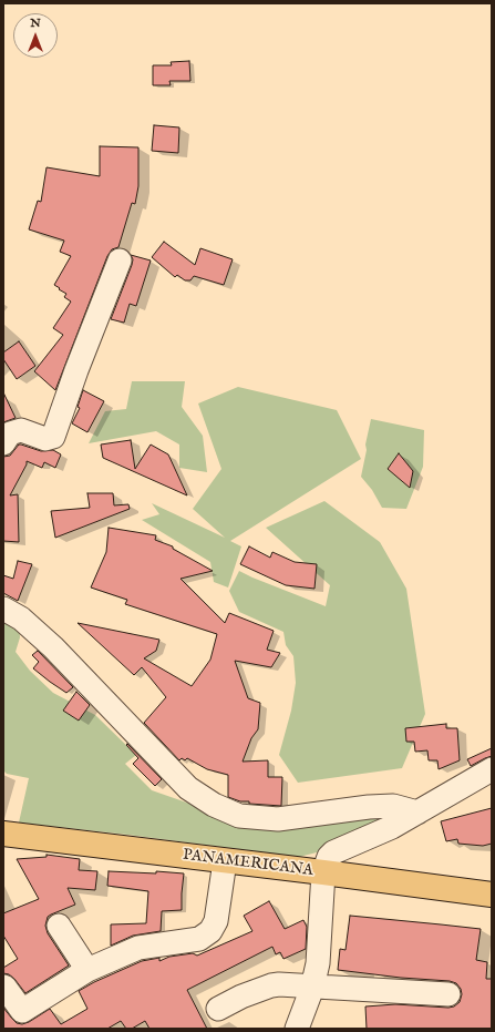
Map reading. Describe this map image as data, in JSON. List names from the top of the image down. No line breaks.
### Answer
{"streets":{"main road":["PANAMERICANA"]},"north":"top"}
